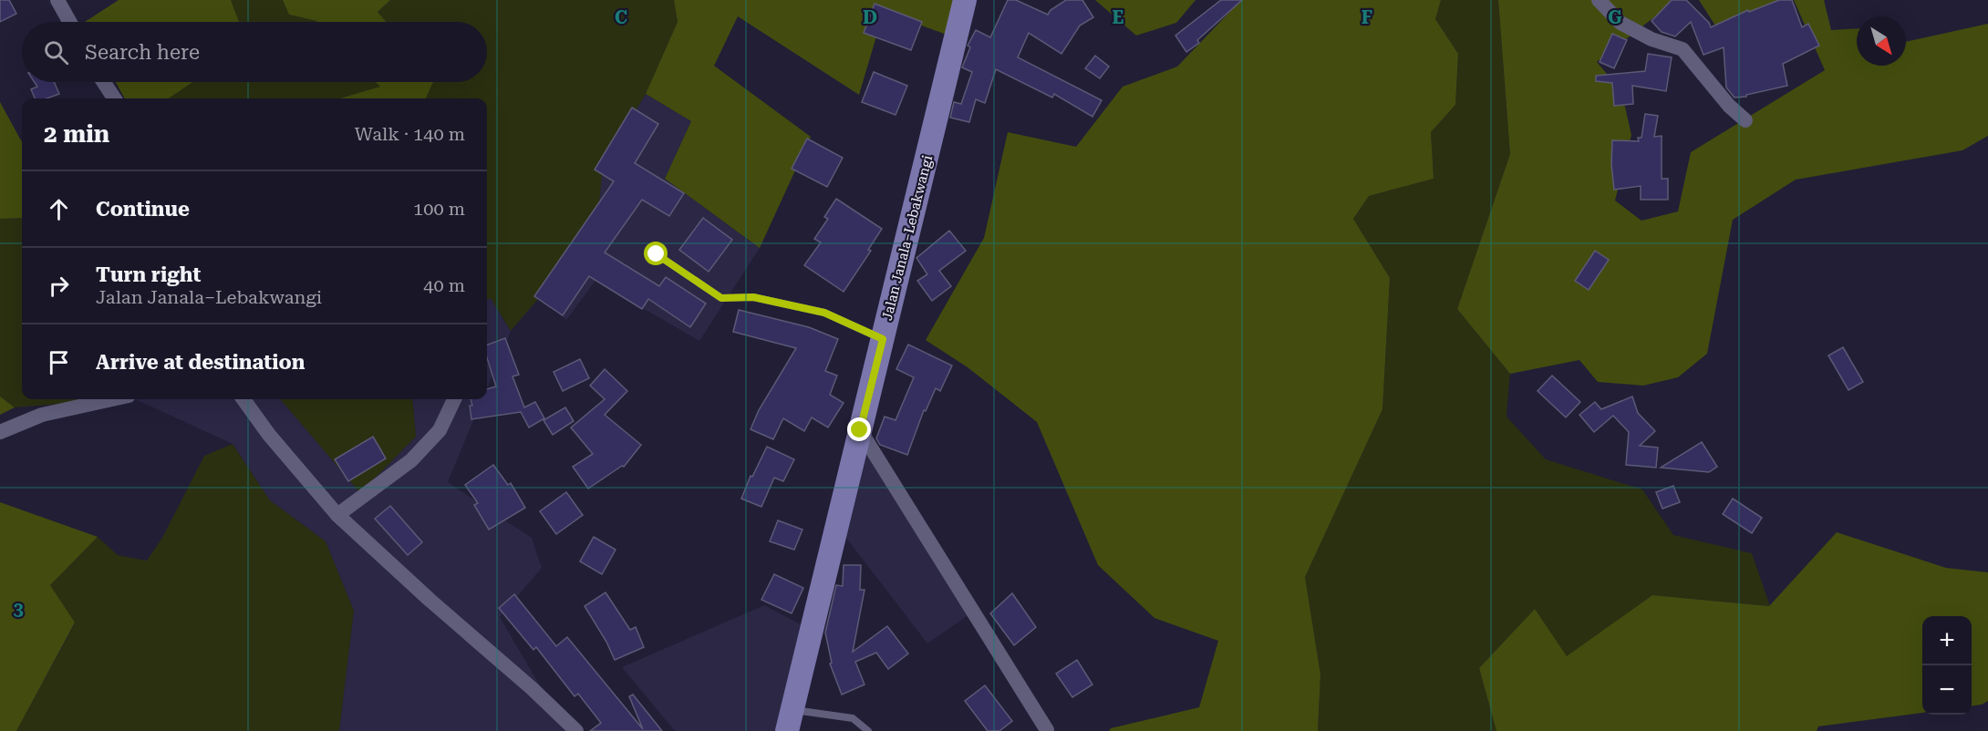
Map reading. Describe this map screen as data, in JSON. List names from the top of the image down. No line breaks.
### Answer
{"streets":{"main road":["Jalan Janala–Lebakwangi"]},"north":"bottom right","page":{"search":"Search here","heading":["2 min","Walk · 140 m"],"list":[["Continue","100 m"],["Turn right","Jalan Janala–Lebakwangi","40 m"],"Arrive at destination"],"map_buttons":["+","−"]},"grid":{"columns":["C","D","E","F","G"],"rows":["3"]}}
